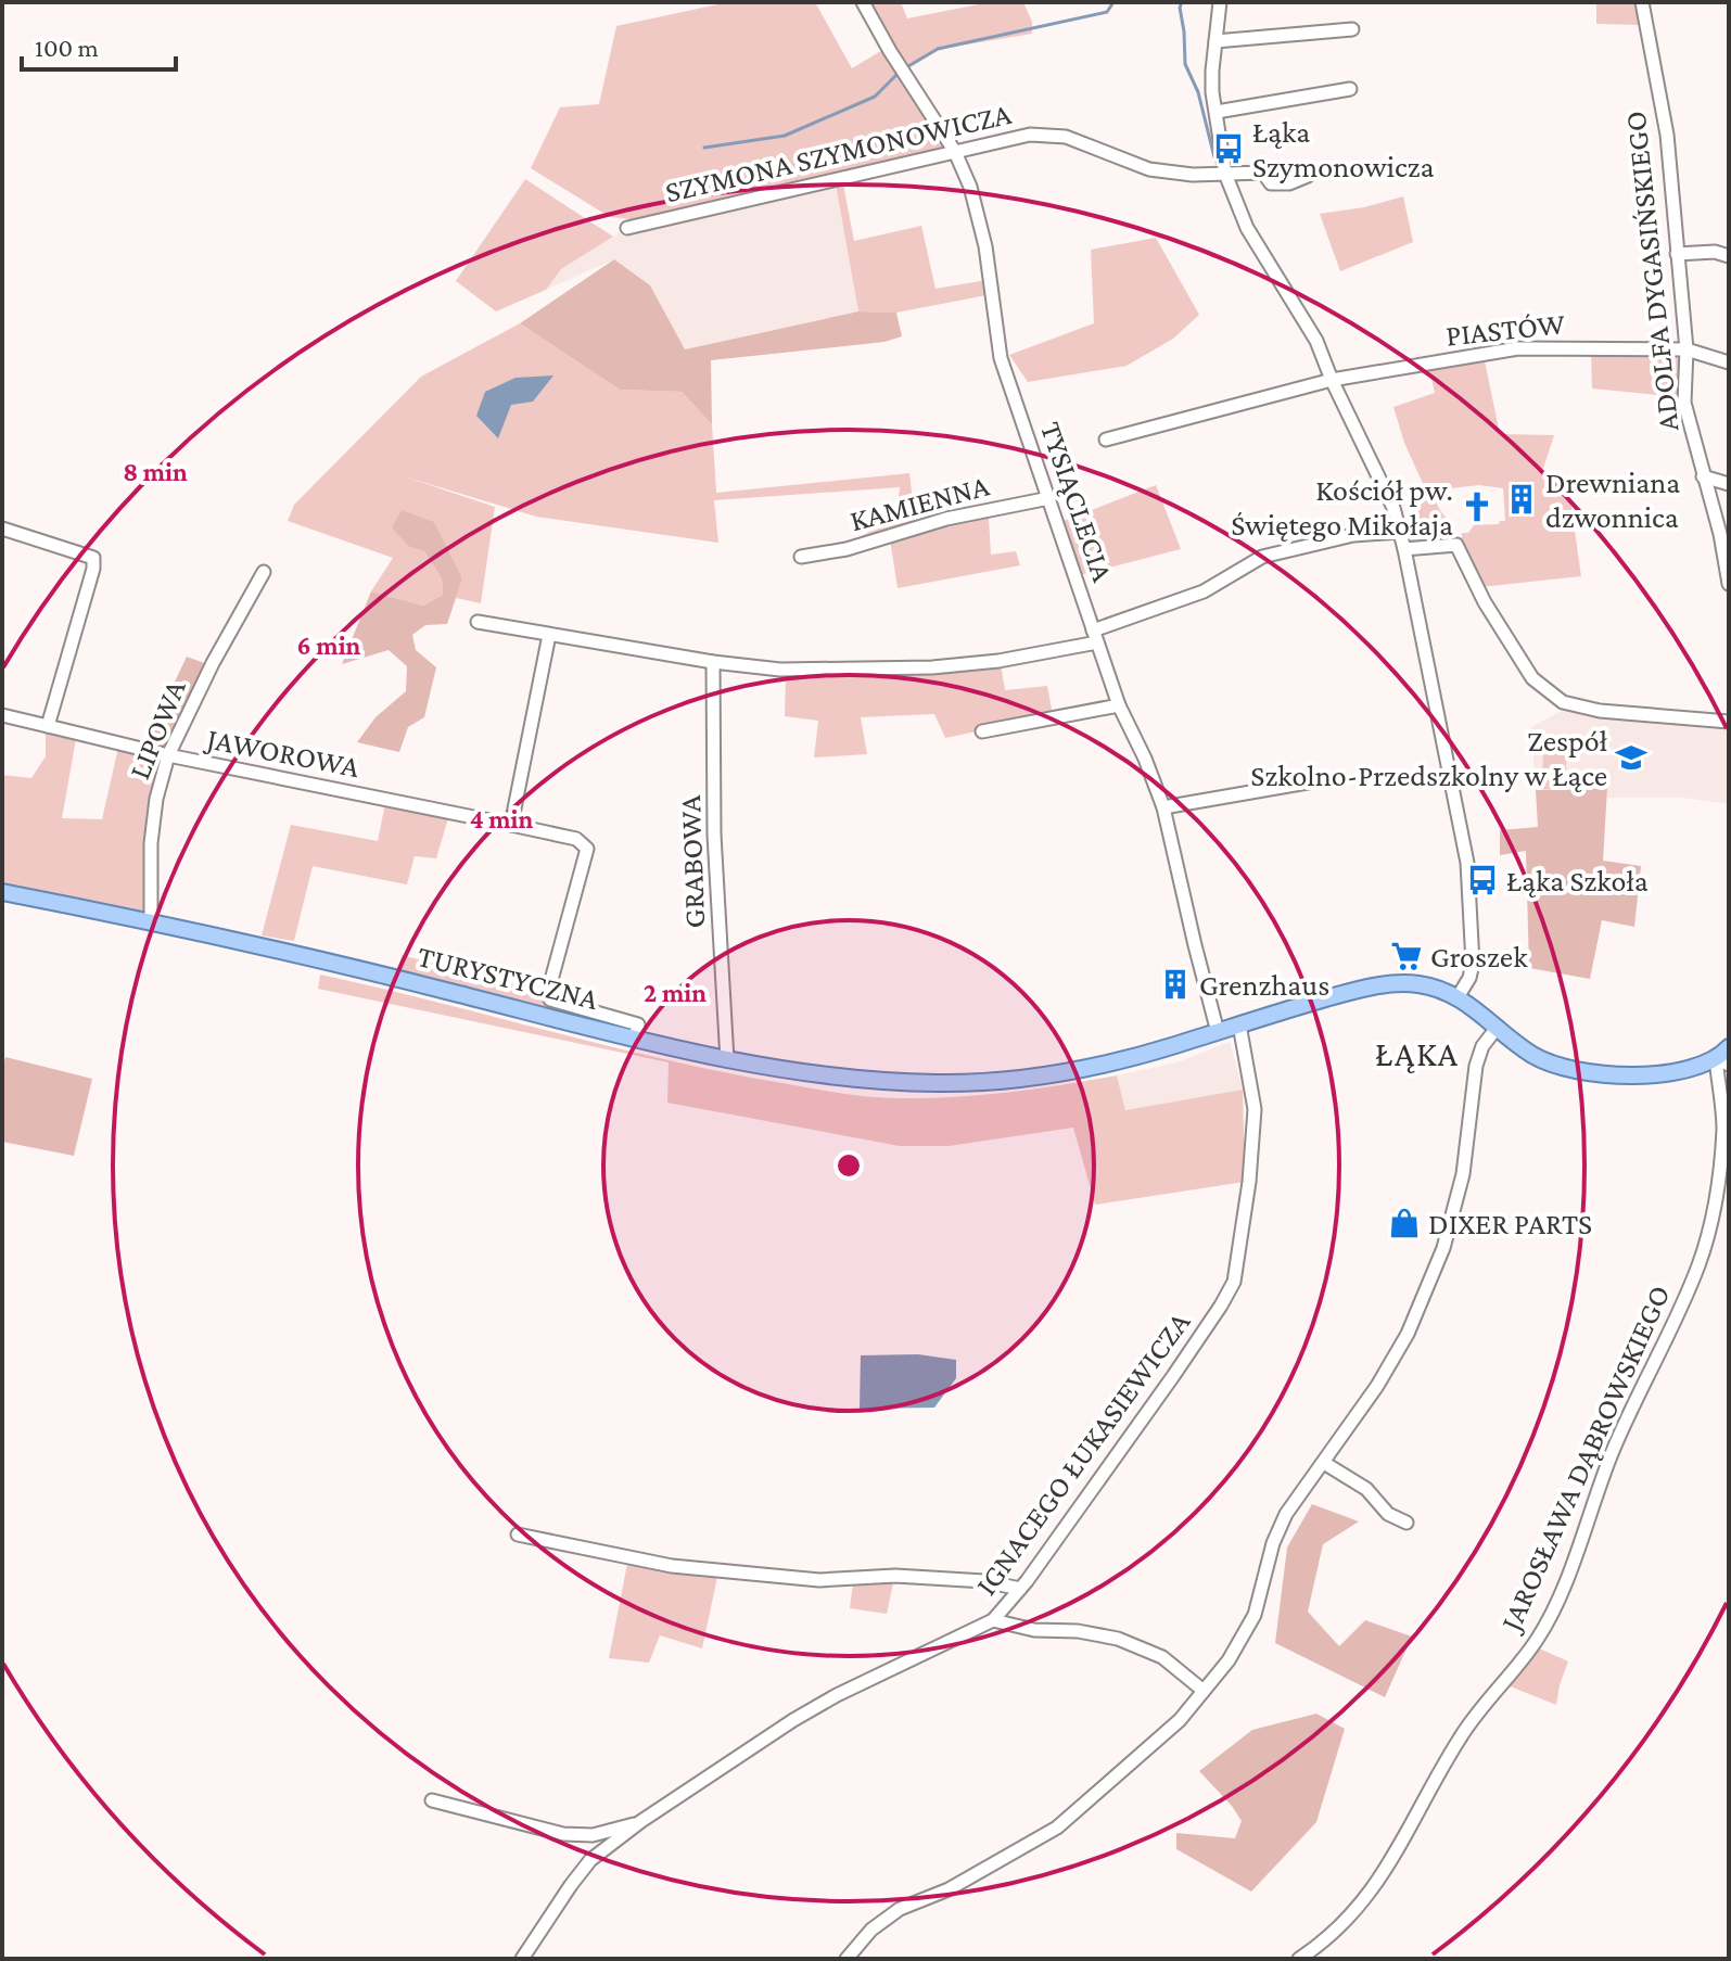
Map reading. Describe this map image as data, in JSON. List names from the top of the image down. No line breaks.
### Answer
{"streets":{"main road":["TURYSTYCZNA"],"street":["SZYMONA SZYMONOWICZA","ADOLFA DYGASIŃSKIEGO","PIASTÓW","TYSIĄCLECIA","KAMIENNA","LIPOWA","JAWOROWA","GRABOWA","IGNACEGO ŁUKASIEWICZA","JAROSŁAWA DĄBROWSKIEGO"]},"crossings":[["SZYMONA SZYMONOWICZA","TYSIĄCLECIA"],["ADOLFA DYGASIŃSKIEGO","PIASTÓW"],["TYSIĄCLECIA","KAMIENNA"],["TYSIĄCLECIA","TURYSTYCZNA"],["LIPOWA","JAWOROWA"],["LIPOWA","TURYSTYCZNA"],["JAWOROWA","TURYSTYCZNA"],["GRABOWA","TURYSTYCZNA"],["TURYSTYCZNA","IGNACEGO ŁUKASIEWICZA"]],"districts":["ŁĄKA"],"places":{"bus stop":["Łąka Szymonowicza","Łąka Szkoła"],"building":["Drewniana dzwonnica","Grenzhaus"],"church":["Kościół pw. Świętego Mikołaja"],"school or university":["Zespół Szkolno-Przedszkolny w Łące"],"supermarket":["Groszek"],"shop":["DIXER PARTS"]},"scale_bar":"100 m","rings":["8 min","6 min","4 min","2 min"]}
